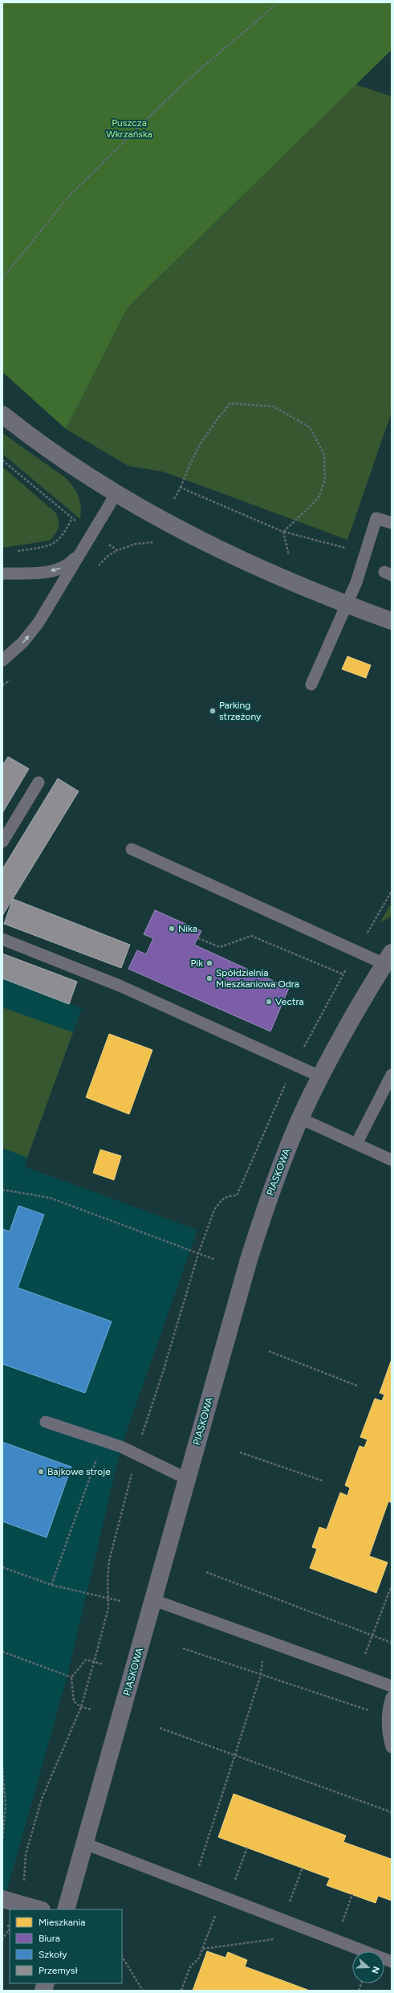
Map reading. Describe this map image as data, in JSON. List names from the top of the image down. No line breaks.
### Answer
{"streets":{"street":["PIASKOWA"]},"parks":["Puszcza Wkrzańska"],"places":["Parking strzeżony","Nika","Pik","Spółdzielnia Mieszkaniowa Odra","Vectra","Bajkowe stroje"],"legend":["Mieszkania","Biura","Szkoły","Przemysł"],"north":"right"}
